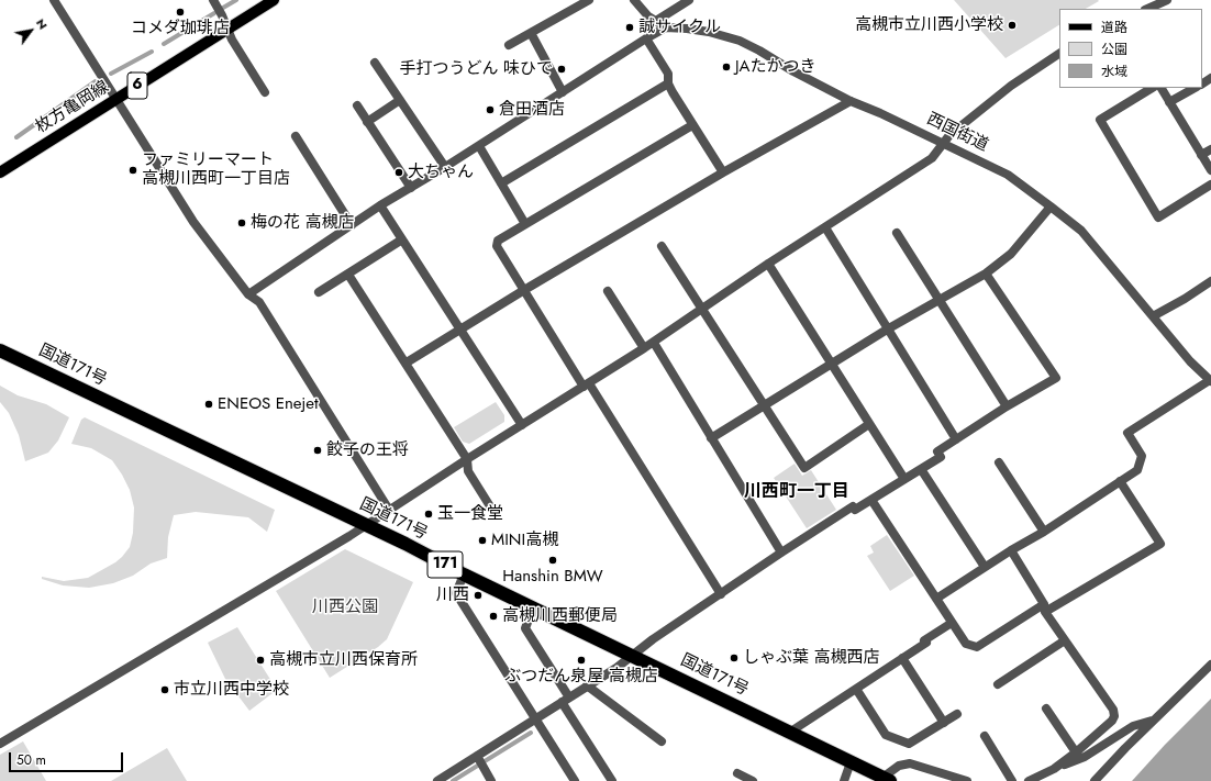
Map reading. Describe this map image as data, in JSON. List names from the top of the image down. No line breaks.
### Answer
{"streets":{"highway":["国道171号","171"],"main road":["6","枚方亀岡線"],"street":["西国街道"]},"districts":["川西町一丁目"],"parks":["川西公園"],"places":["コメダ珈琲店","高槻市立川西小学校","誠サイクル","JAたかつき","手打つうどん 味ひで","倉田酒店","ファミリーマート 高槻川西町一丁目店","大ちゃん","梅の花 高槻店","ENEOS Enejet","餃子の王将","玉一食堂","MINI高槻","Hanshin BMW","川西","高槻川西郵便局","しゃぶ葉 高槻西店","高槻市立川西保育所","ぶつだん泉屋 高槻店","市立川西中学校"],"legend":["道路","公園","水域"],"scale_bar":"50 m","north":"top right"}
